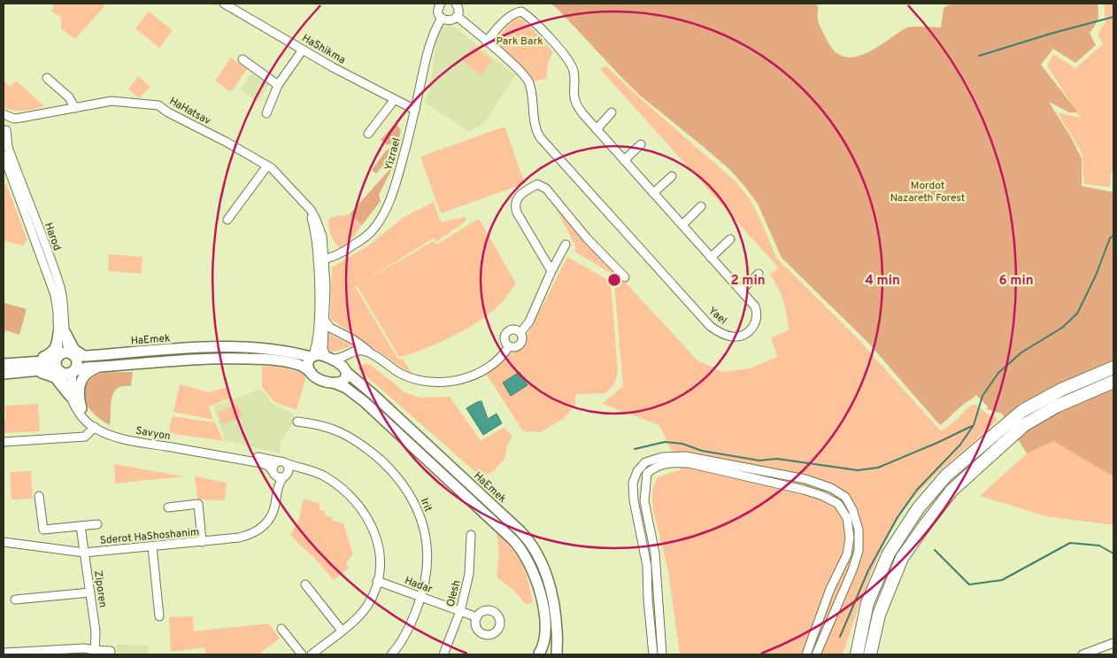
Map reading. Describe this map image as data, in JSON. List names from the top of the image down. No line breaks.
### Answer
{"streets":{"main road":["HaEmek"],"street":["HaShikma","HaHatsav","Yizrael","Harod","Yael","Savyon","Irit","Sderot HaShoshanim","Hadar","Ziporen","Olesh"]},"crossings":[["HaShikma","Yizrael"],["HaHatsav","Yizrael"],["HaHatsav","Harod"],["HaHatsav","HaEmek"],["Harod","HaEmek"],["Harod","Savyon"],["HaEmek","Savyon"],["Savyon","Sderot HaShoshanim"],["Savyon","Hadar"],["Irit","Hadar"],["Sderot HaShoshanim","Ziporen"],["Hadar","Olesh"]],"parks":["Park Bark","Mordot Nazareth Forest"],"rings":["2 min","4 min","6 min"]}
